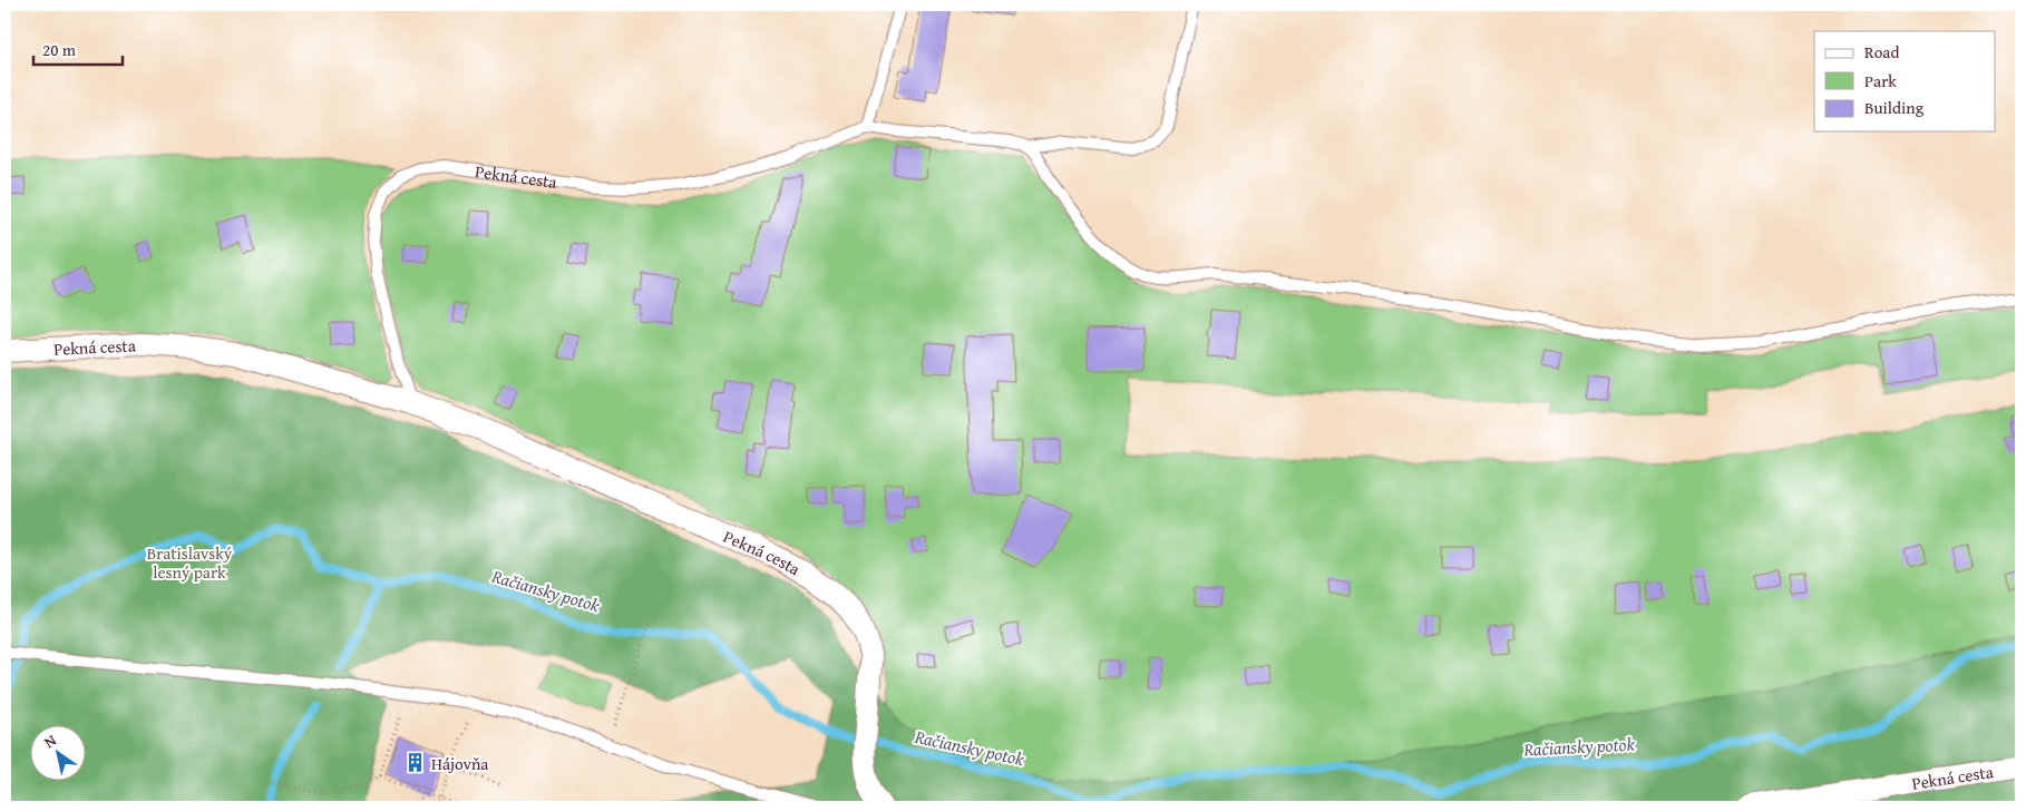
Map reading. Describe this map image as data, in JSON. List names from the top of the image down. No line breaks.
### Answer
{"streets":{"street":["Pekná cesta"]},"water":["Račiansky potok"],"parks":["Bratislavský lesný park"],"places":{"building":["Hájovňa"]},"legend":["Road","Park","Building"],"scale_bar":"20 m","north":"top left"}
